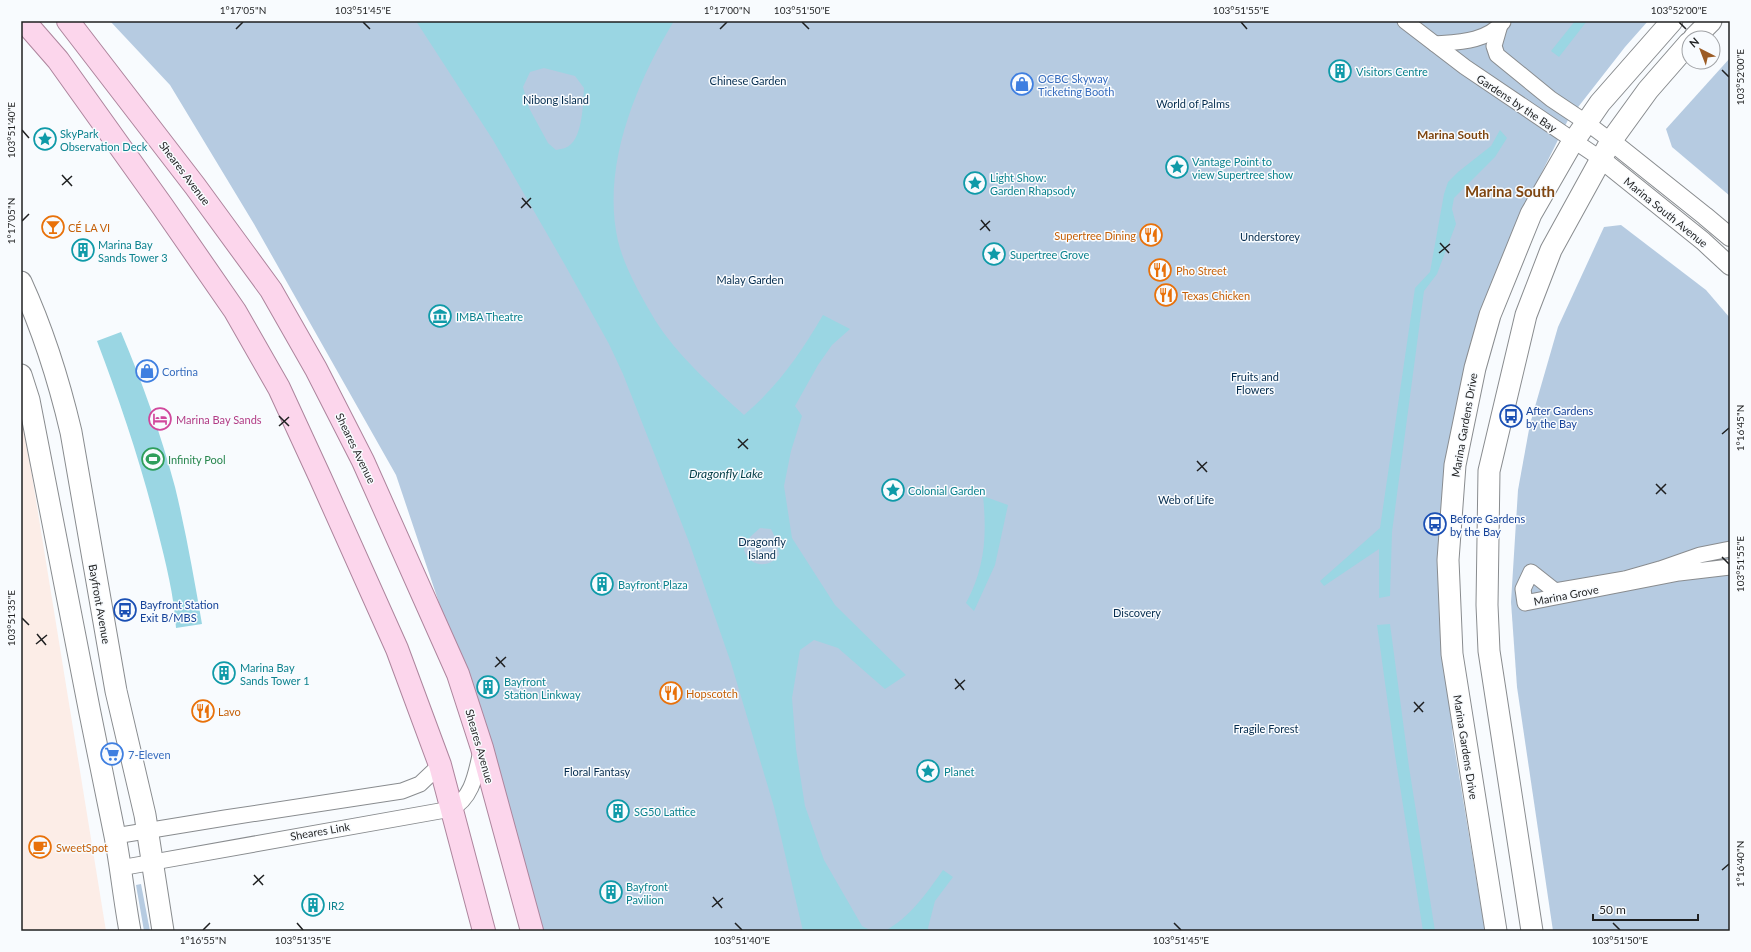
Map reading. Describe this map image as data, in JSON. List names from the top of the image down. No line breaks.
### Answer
{"streets":{"main road":["Sheares Avenue","Marina Gardens Drive","Bayfront Avenue"],"street":["Gardens by the Bay","Marina South Avenue","Marina Grove","Sheares Link"]},"crossings":[["Gardens by the Bay","Marina South Avenue"],["Gardens by the Bay","Marina Gardens Drive"],["Sheares Avenue","Sheares Link"],["Bayfront Avenue","Sheares Link"]],"districts":["Marina South","Marina South"],"water":["Dragonfly Lake"],"parks":["Chinese Garden","Nibong Island","World of Palms","Understorey","Malay Garden","Fruits and Flowers","Web of Life","Dragonfly Island","Discovery","Fragile Forest","Floral Fantasy"],"places":{"building":["Visitors Centre","Marina Bay Sands Tower 3","Bayfront Plaza","Marina Bay Sands Tower 1","Bayfront Station Linkway","SG50 Lattice","Bayfront Pavilion","IR2"],"shop":["OCBC Skyway Ticketing Booth","Cortina"],"place":["SkyPark Observation Deck","Vantage Point to view Supertree show","Light Show: Garden Rhapsody","Supertree Grove","Colonial Garden","Planet"],"bar":["CÉ LA VI"],"restaurant":["Supertree Dining","Pho Street","Texas Chicken","Hopscotch","Lavo"],"museum":["IMBA Theatre"],"bus stop":["After Gardens by the Bay","Before Gardens by the Bay","Bayfront Station Exit B/MBS"],"hotel":["Marina Bay Sands"],"sports":["Infinity Pool"],"supermarket":["7-Eleven"],"cafe":["SweetSpot"]},"scale_bar":"50 m","north":"top left","coordinates":["1°17'05\"N","103°51'45\"E","1°17'00\"N","103°51'50\"E","103°51'55\"E","103°52'00\"E","103°51'40\"E","1°16'45\"N","103°51'35\"E","1°16'40\"N","1°16'55\"N"]}
